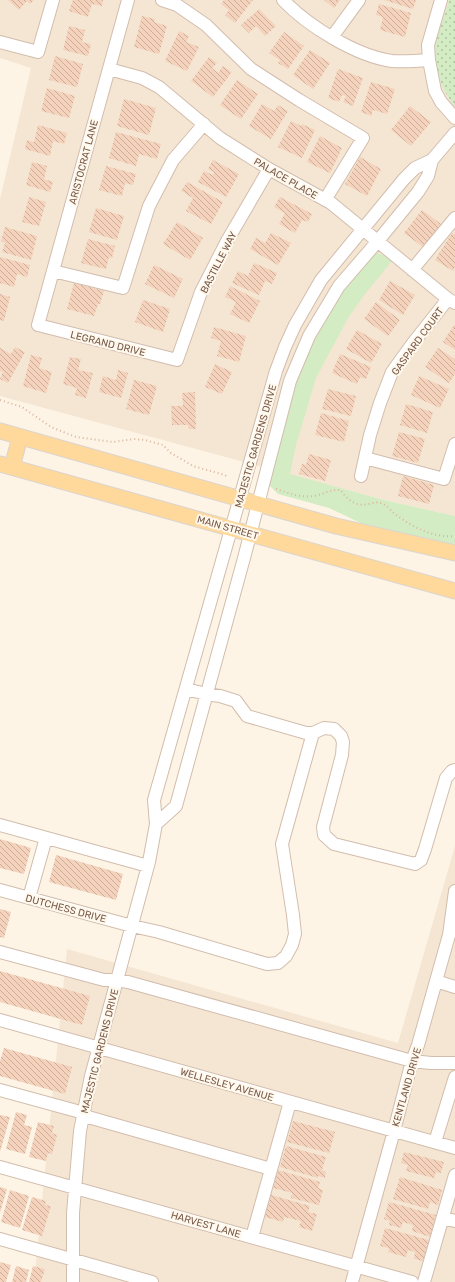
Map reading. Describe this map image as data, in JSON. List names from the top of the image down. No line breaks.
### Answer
{"streets":{"main road":["MAIN STREET"],"street":["ARISTOCRAT LANE","PALACE PLACE","BASTILLE WAY","GASPARD COURT","LEGRAND DRIVE","MAJESTIC GARDENS DRIVE","DUTCHESS DRIVE","WELLESLEY AVENUE","KENTLAND DRIVE","HARVEST LANE"]},"crossings":[["ARISTOCRAT LANE","PALACE PLACE"],["ARISTOCRAT LANE","LEGRAND DRIVE"],["PALACE PLACE","BASTILLE WAY"],["PALACE PLACE","GASPARD COURT"],["PALACE PLACE","MAJESTIC GARDENS DRIVE"],["BASTILLE WAY","LEGRAND DRIVE"],["MAJESTIC GARDENS DRIVE","MAIN STREET"],["MAJESTIC GARDENS DRIVE","DUTCHESS DRIVE"],["MAJESTIC GARDENS DRIVE","WELLESLEY AVENUE"],["MAJESTIC GARDENS DRIVE","HARVEST LANE"],["WELLESLEY AVENUE","KENTLAND DRIVE"],["KENTLAND DRIVE","HARVEST LANE"]]}
